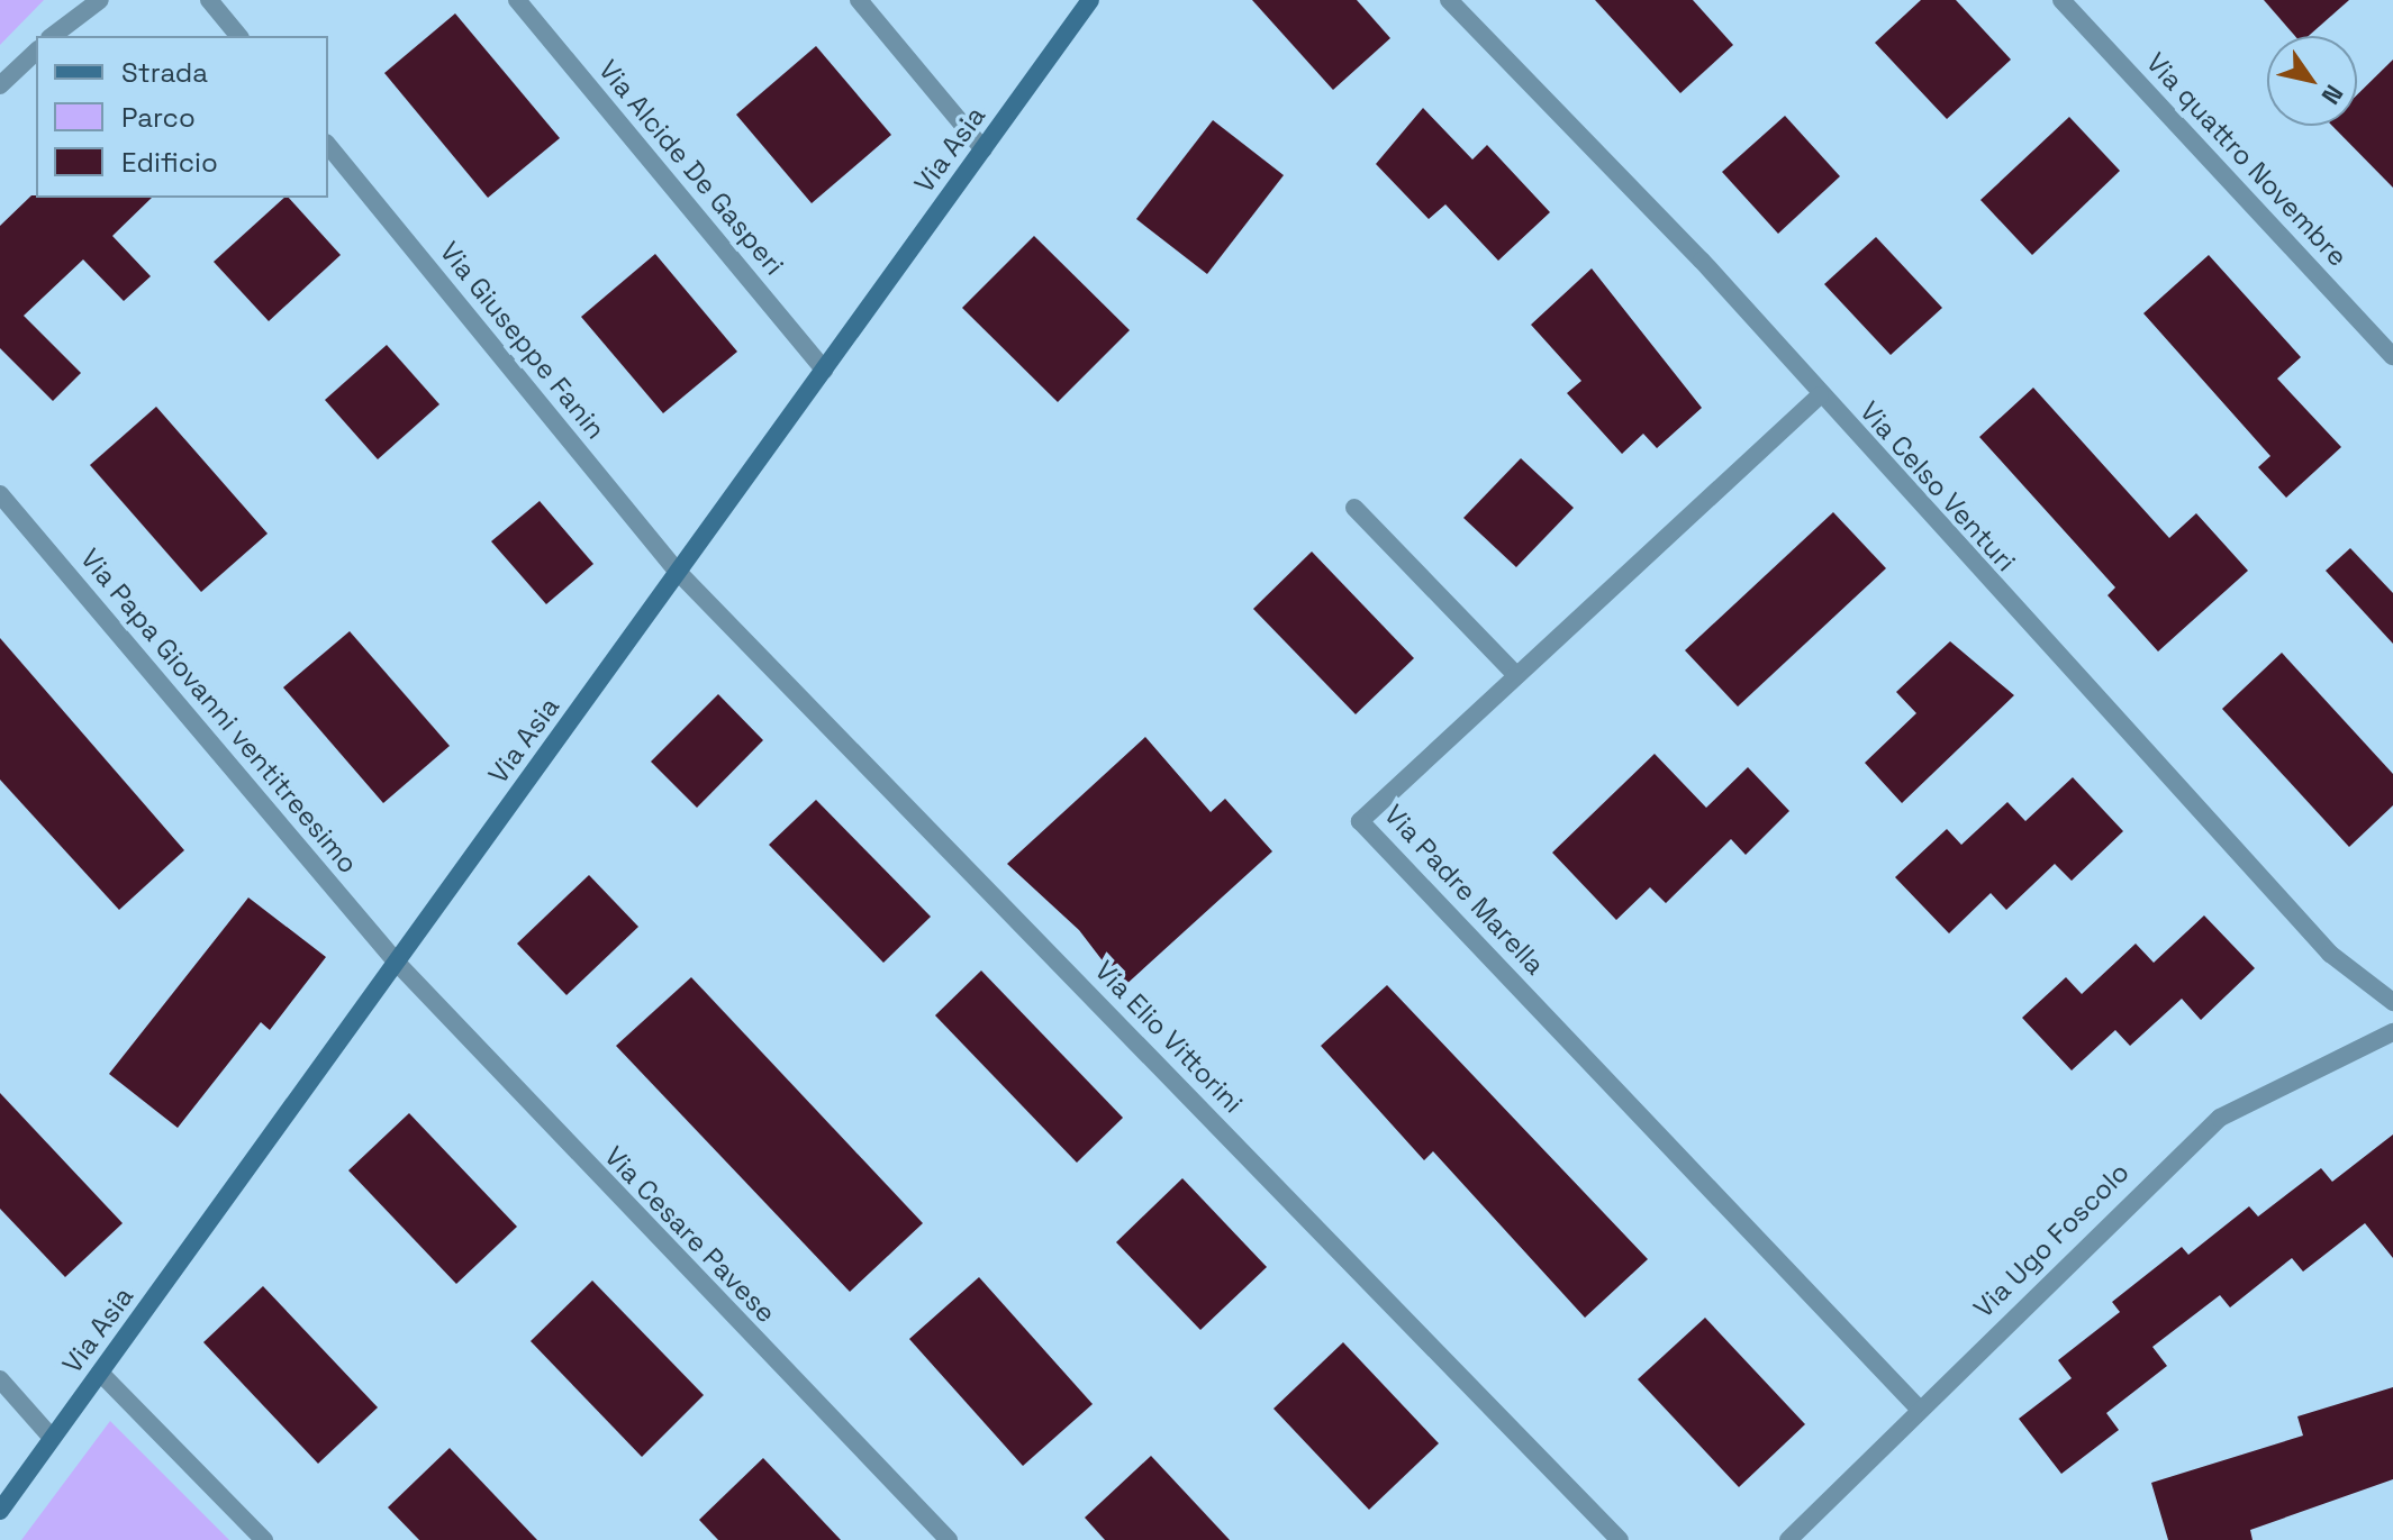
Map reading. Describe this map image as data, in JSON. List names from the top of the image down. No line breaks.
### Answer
{"streets":{"street":["Via Asia","Via quattro Novembre","Via Alcide De Gasperi","Via Giuseppe Fanin","Via Celso Venturi","Via Papa Giovanni ventitreesimo","Via Padre Marella","Via Elio Vittorini","Via Cesare Pavese","Via Ugo Foscolo"]},"crossings":[["Via Asia","Via Alcide De Gasperi"],["Via Asia","Via Giuseppe Fanin"],["Via Asia","Via Papa Giovanni ventitreesimo"],["Via Asia","Via Elio Vittorini"],["Via Asia","Via Cesare Pavese"],["Via Giuseppe Fanin","Via Elio Vittorini"],["Via Celso Venturi","Via Padre Marella"],["Via Papa Giovanni ventitreesimo","Via Cesare Pavese"],["Via Padre Marella","Via Ugo Foscolo"]],"legend":["Strada","Parco","Edificio"],"north":"bottom right"}
